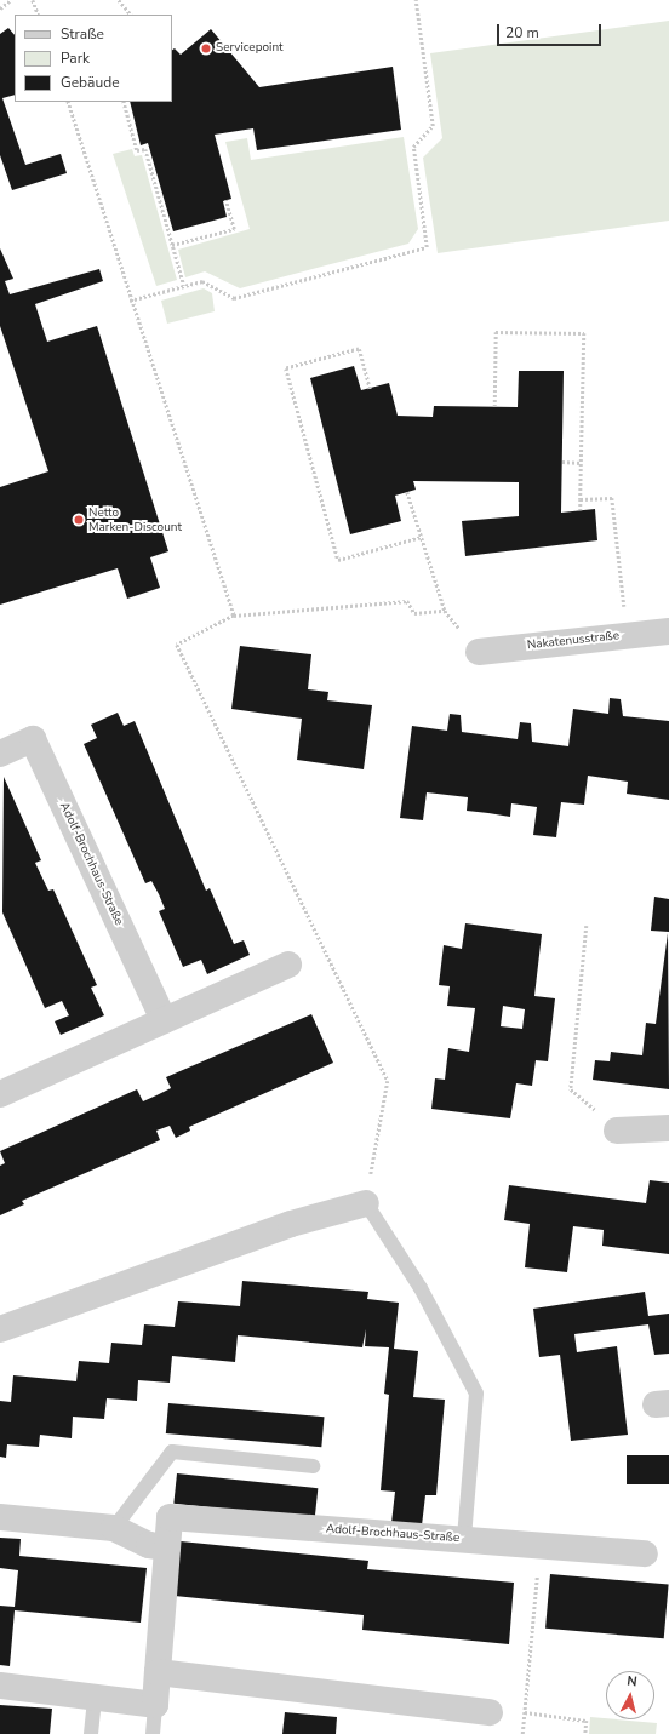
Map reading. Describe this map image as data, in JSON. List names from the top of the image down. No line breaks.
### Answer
{"streets":{"street":["Nakatenusstraße","Adolf-Brochhaus-Straße"]},"places":["Servicepoint","Netto Marken-Discount"],"legend":["Straße","Park","Gebäude"],"scale_bar":"20 m","north":"top"}
